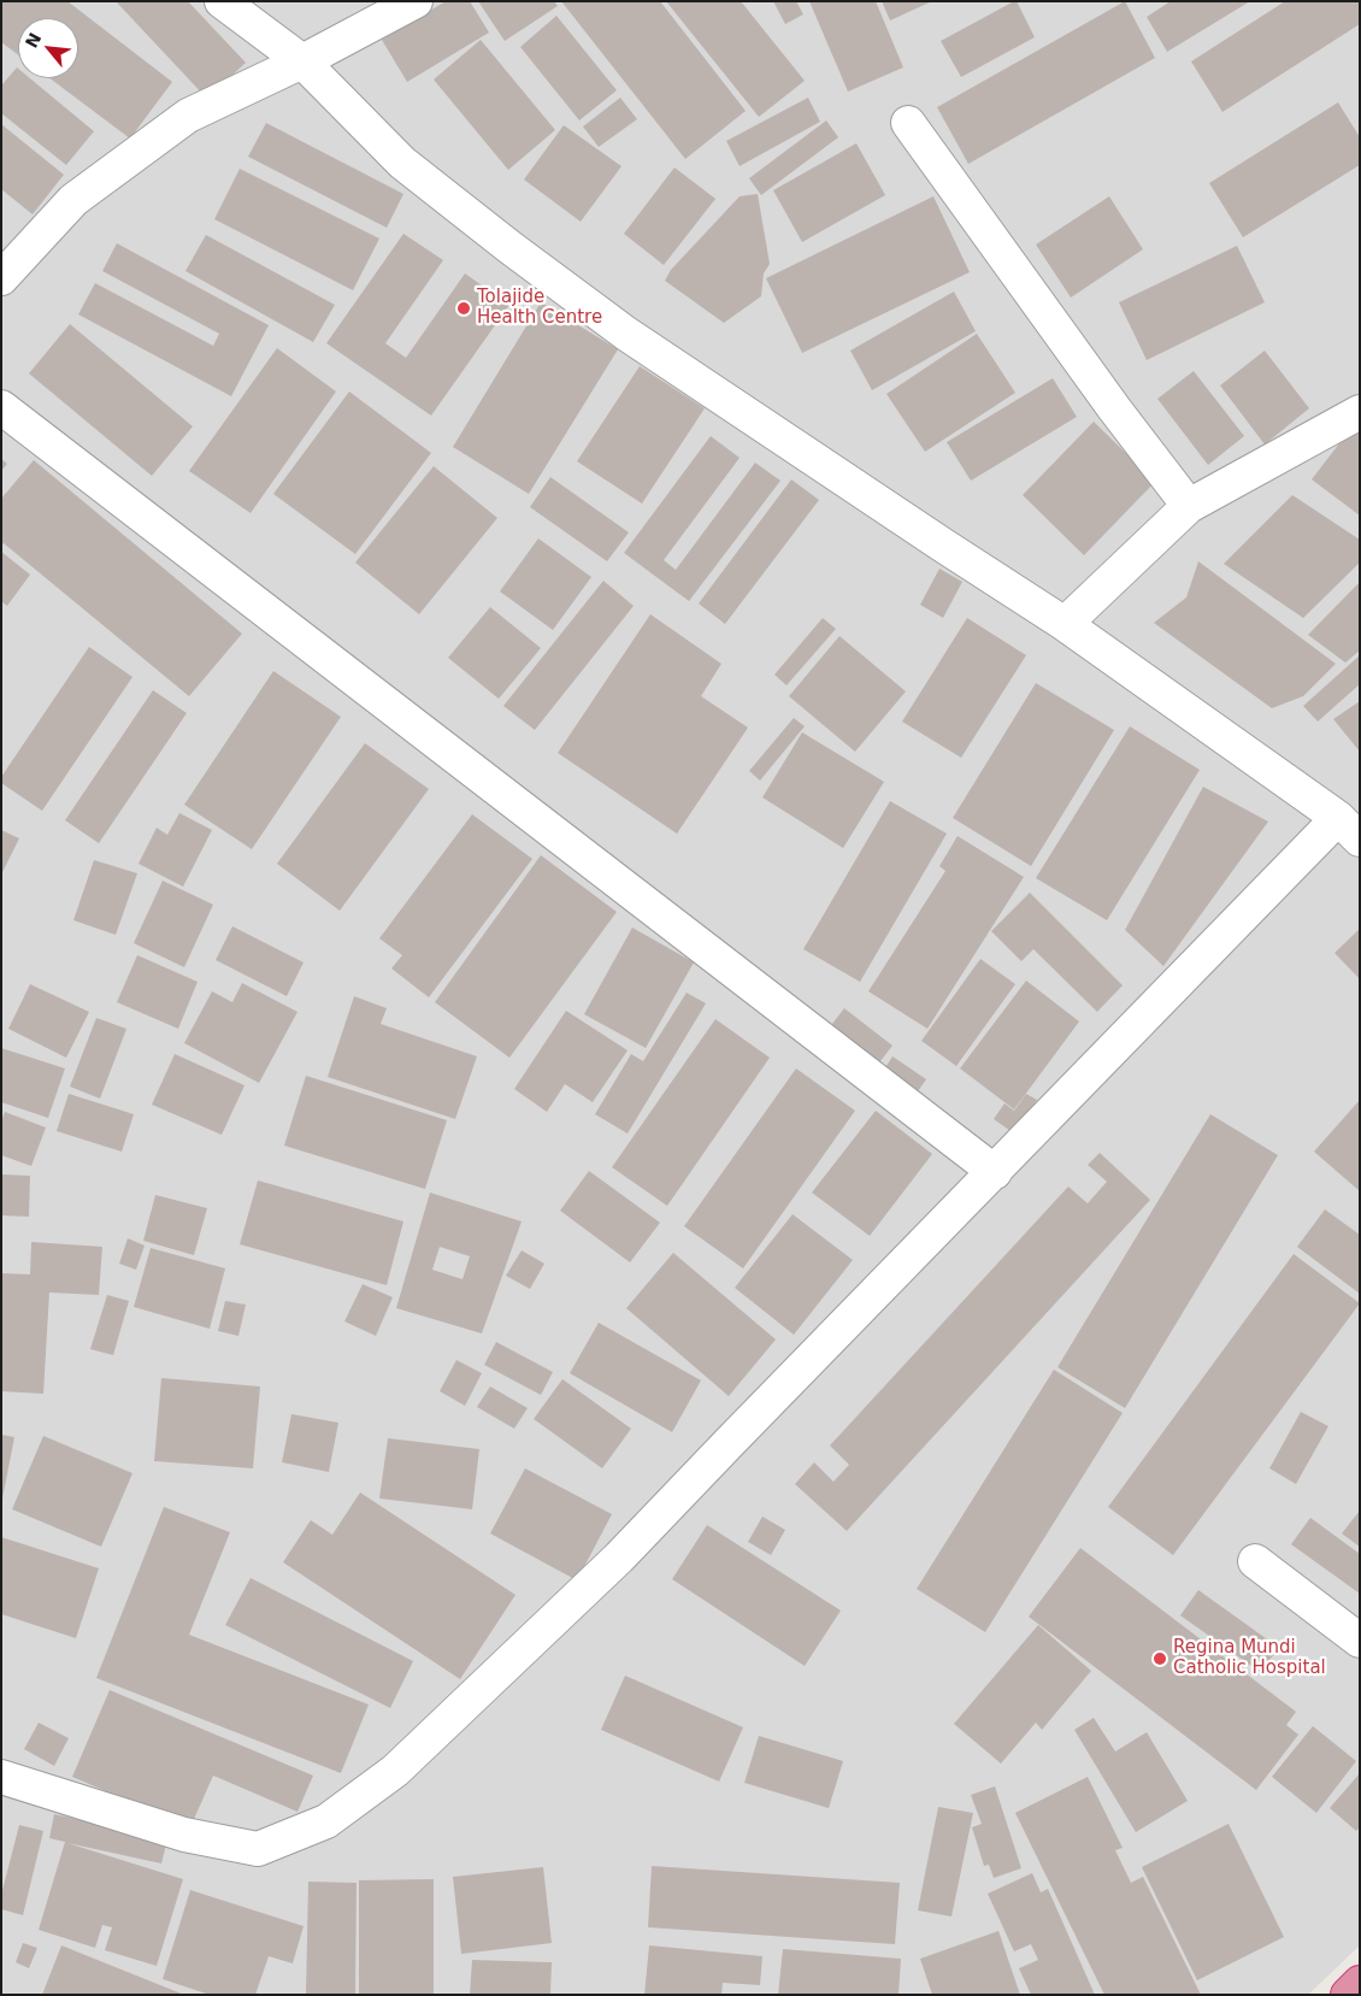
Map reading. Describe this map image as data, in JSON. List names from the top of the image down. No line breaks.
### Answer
{"places":["Tolajide Health Centre","Regina Mundi Catholic Hospital"],"north":"top left"}
